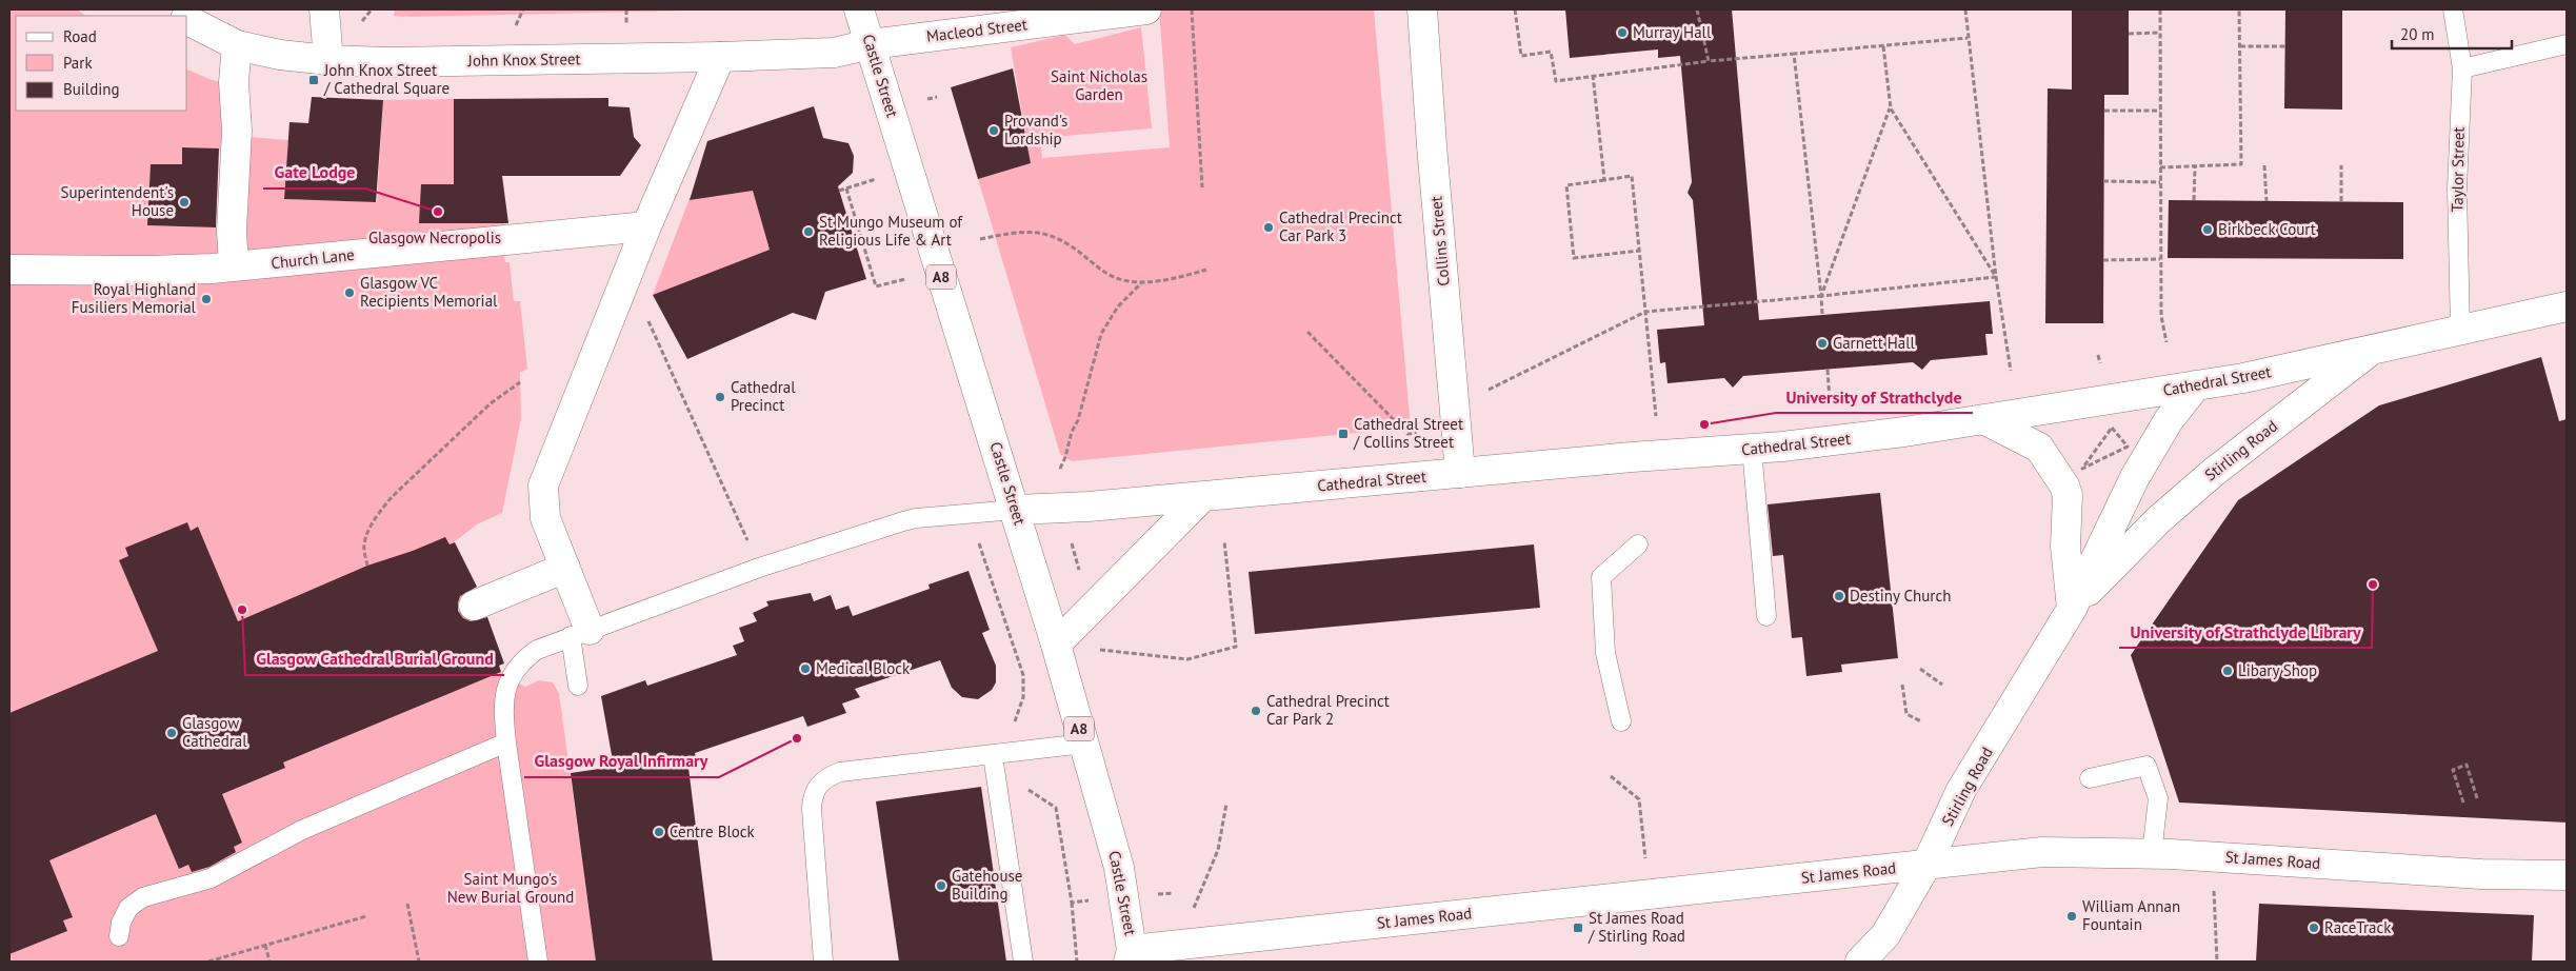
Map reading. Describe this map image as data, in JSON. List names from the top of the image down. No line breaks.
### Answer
{"streets":{"street":["Macleod Street","John Knox Street","Castle Street","Collins Street","Church Lane","A8","Cathedral Street","Stirling Road","St James Road"],"lane":["Taylor Street"]},"crossings":[["Macleod Street","John Knox Street"],["Macleod Street","Castle Street"],["John Knox Street","Castle Street"],["Castle Street","Cathedral Street"],["Castle Street","St James Road"],["Taylor Street","Cathedral Street"],["Collins Street","Cathedral Street"],["Cathedral Street","Stirling Road"],["Stirling Road","St James Road"]],"parks":["Saint Nicholas Garden","Glasgow Necropolis","Saint Mungo's New Burial Ground"],"places":{"other":["Murray Hall","Provand's Lordship","Superintendent's House","Gate Lodge","Cathedral Precinct Car Park 3","Birkbeck Court","St Mungo Museum of Religious Life & Art","Glasgow VC Recipients Memorial","Royal Highland Fusiliers Memorial","Garnett Hall","Cathedral Precinct","University of Strathclyde","University of Strathclyde Library","Destiny Church","Glasgow Cathedral Burial Ground","Medical Block","Libary Shop","Cathedral Precinct Car Park 2","Glasgow Cathedral","Glasgow Royal Infirmary","Centre Block","Gatehouse Building","William Annan Fountain","RaceTrack"],"transit":["John Knox Street / Cathedral Square","Cathedral Street / Collins Street","St James Road / Stirling Road"]},"legend":["Road","Park","Building"],"scale_bar":"20 m"}
